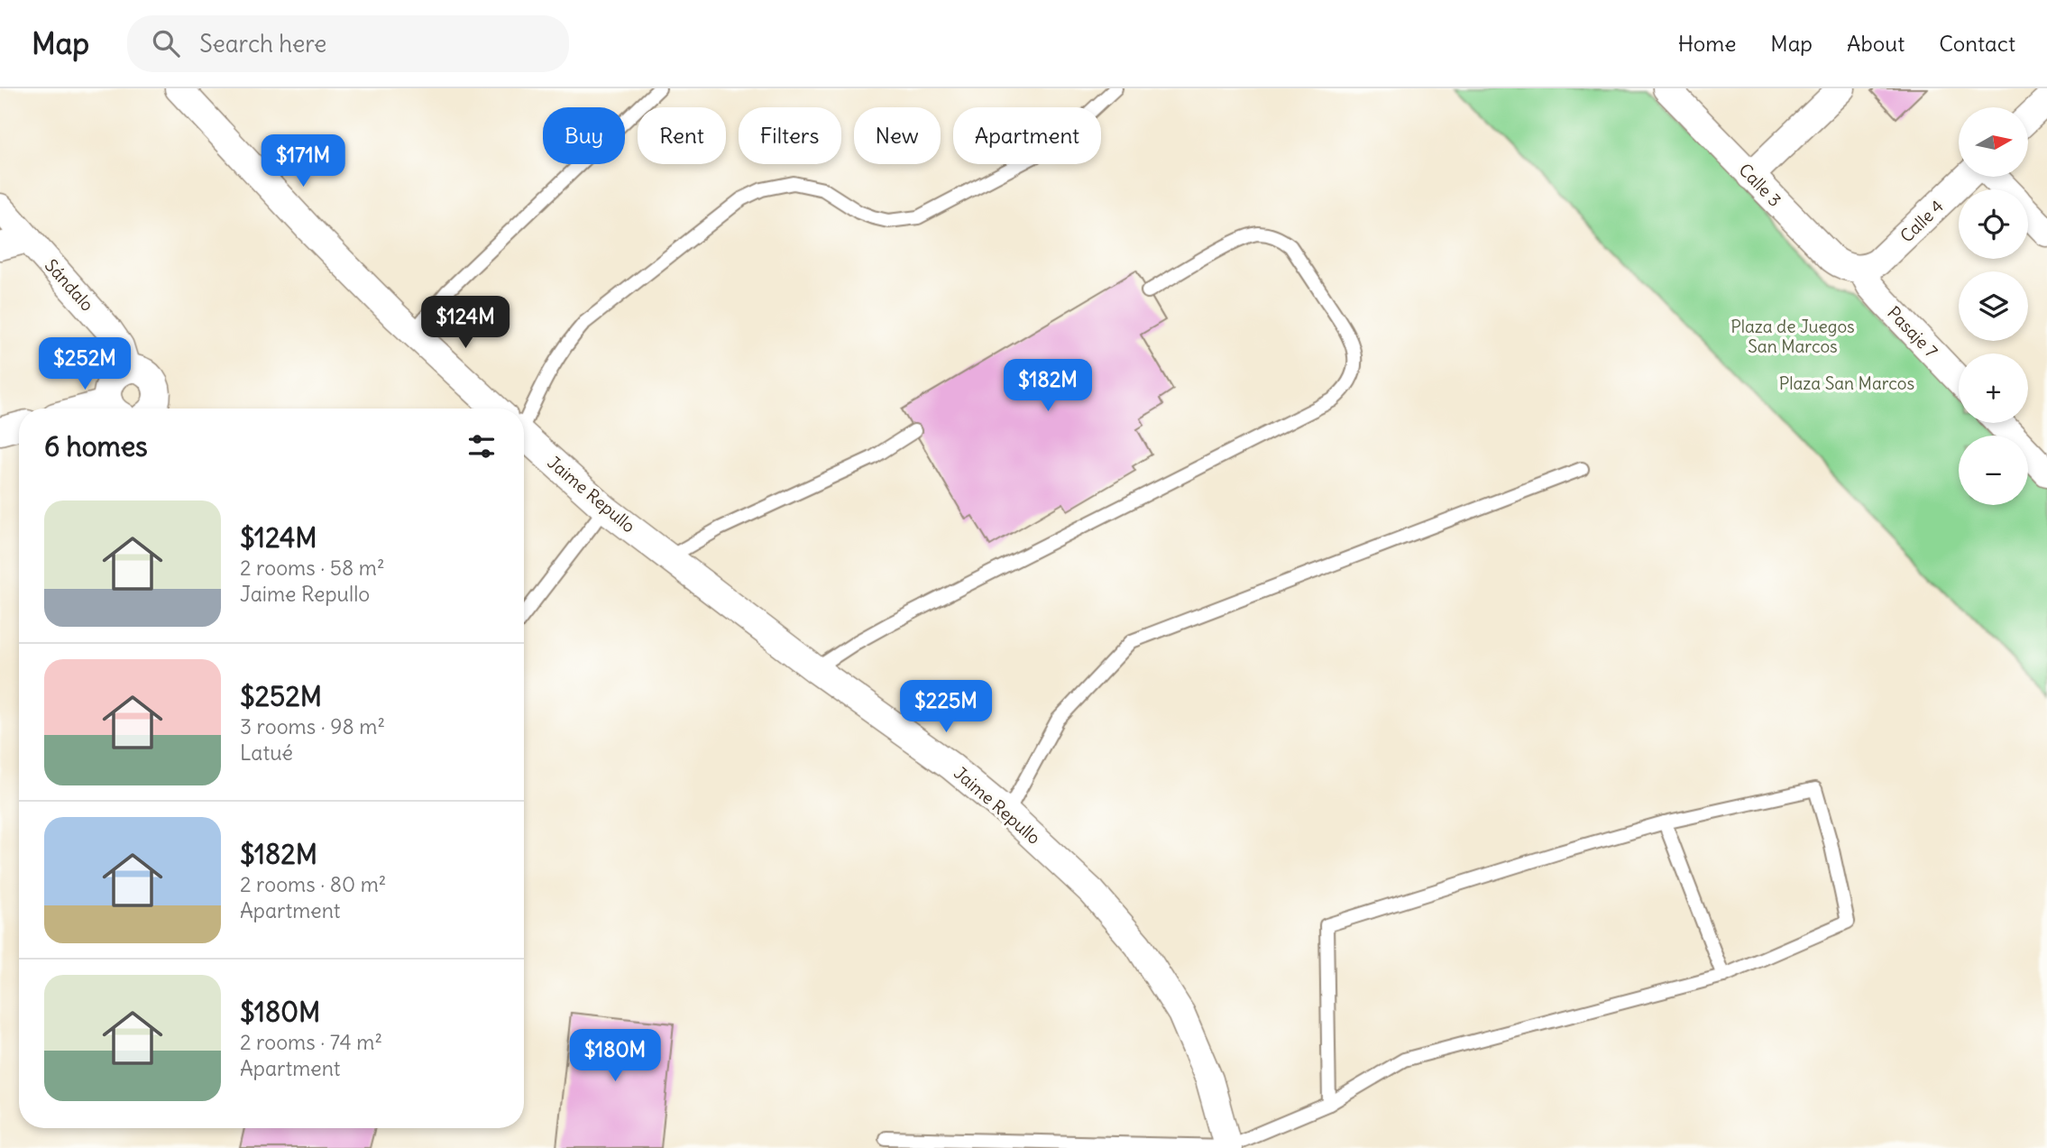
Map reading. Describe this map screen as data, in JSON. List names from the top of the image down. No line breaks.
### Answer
{"streets":{"street":["Calle 3","Calle 4","Sándalo","Pasaje 7","Jaime Repullo"]},"crossings":[["Calle 3","Calle 4"],["Calle 3","Pasaje 7"],["Calle 4","Pasaje 7"]],"parks":["Plaza de Juegos San Marcos","Plaza San Marcos"],"north":"right","page":{"header":"Map","search":"Search here","nav":["Home","Map","About","Contact"],"map_buttons":["+","−"],"chip":["Buy","Rent","Filters","New","Apartment"],"price":["$171M","$124M","$252M","$182M","$225M","$180M"],"heading":"6 homes","list":[{"name":"$124M","note":"2 rooms · 58 m² · Jaime Repullo"},{"name":"$252M","note":"3 rooms · 98 m² · Latué"},{"name":"$182M","note":"2 rooms · 80 m² · Apartment"},{"name":"$180M","note":"2 rooms · 74 m² · Apartment"}]}}
